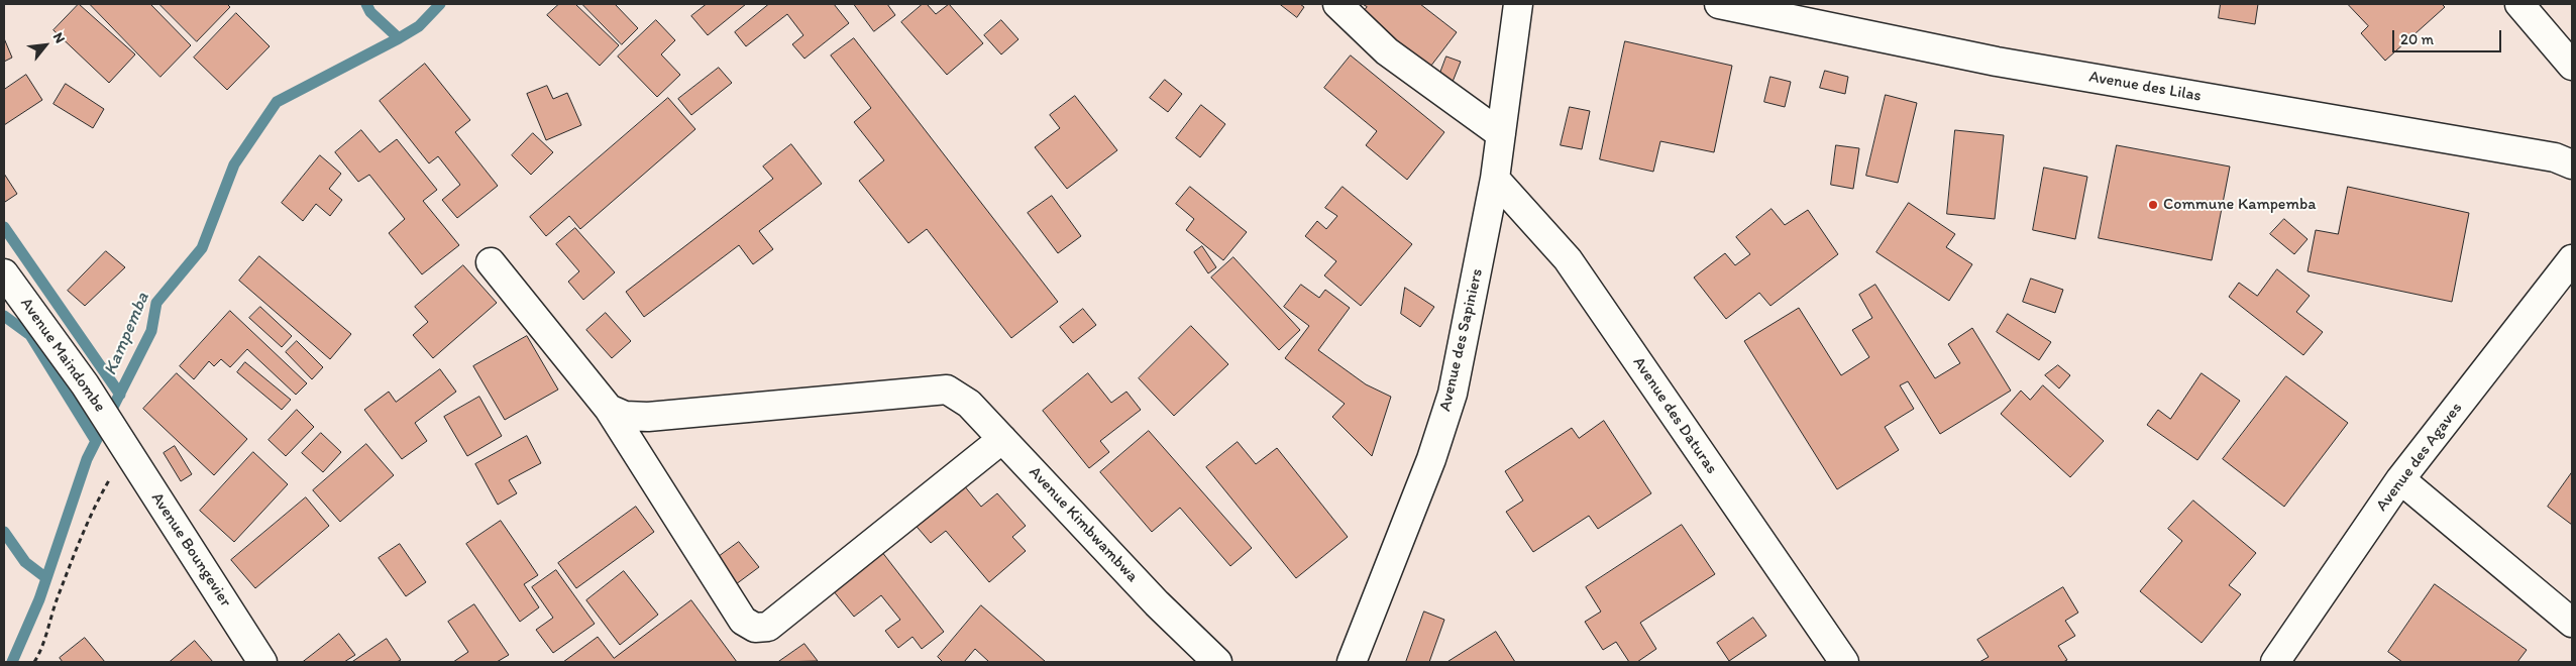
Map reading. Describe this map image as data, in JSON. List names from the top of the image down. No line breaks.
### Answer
{"streets":{"street":["Avenue des Lilas","Avenue des Sapiniers","Avenue Maindombe","Avenue des Daturas","Avenue des Agaves","Avenue Kimbwambwa","Avenue Boungevier"]},"crossings":[["Avenue des Sapiniers","Avenue des Daturas"],["Avenue Maindombe","Avenue Boungevier"]],"water":["Kampemba"],"places":["Commune Kampemba"],"scale_bar":"20 m","north":"top right"}
